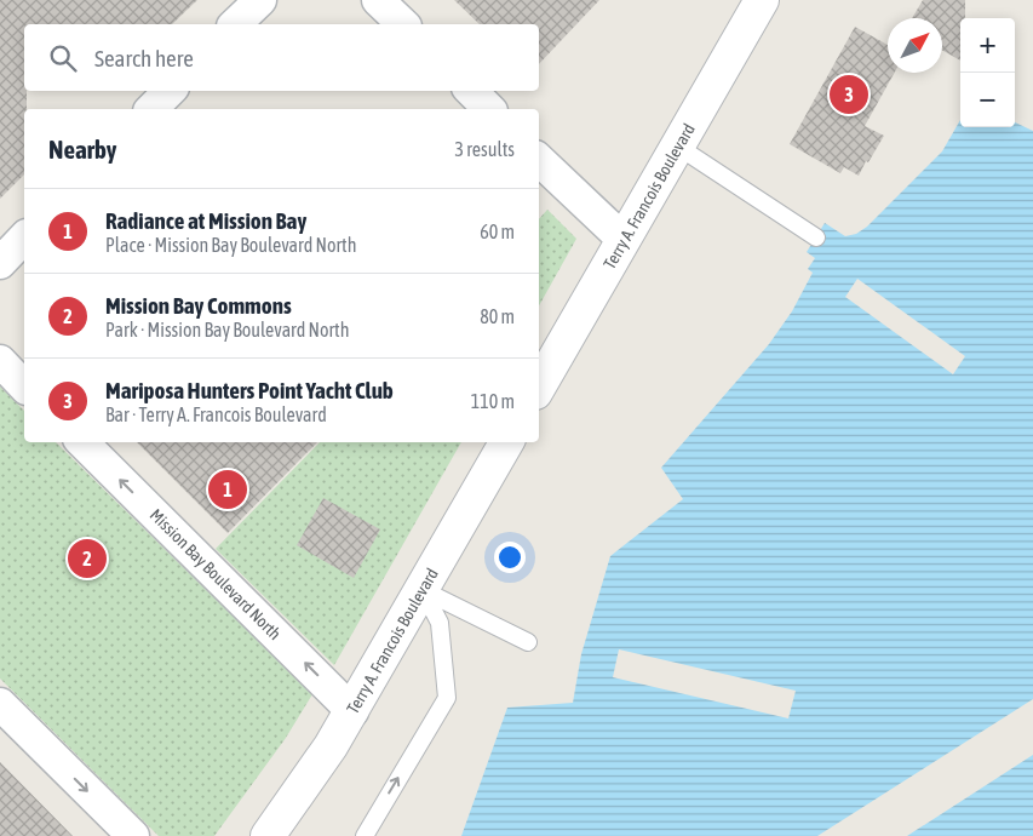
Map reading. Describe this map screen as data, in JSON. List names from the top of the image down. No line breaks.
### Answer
{"streets":{"street":["Terry A. Francois Boulevard","Mission Bay Boulevard North"]},"crossings":[["Terry A. Francois Boulevard","Mission Bay Boulevard North"]],"north":"top right","page":{"map_buttons":["+","−"],"search":"Search here","pins":["3","1","2"],"heading":["Nearby","3 results"],"list":[{"mark":"1","name":"Radiance at Mission Bay","note":"Place · Mission Bay Boulevard North","value":"60 m"},{"mark":"2","name":"Mission Bay Commons","note":"Park · Mission Bay Boulevard North","value":"80 m"},{"mark":"3","name":"Mariposa Hunters Point Yacht Club","note":"Bar · Terry A. Francois Boulevard","value":"110 m"}]}}
